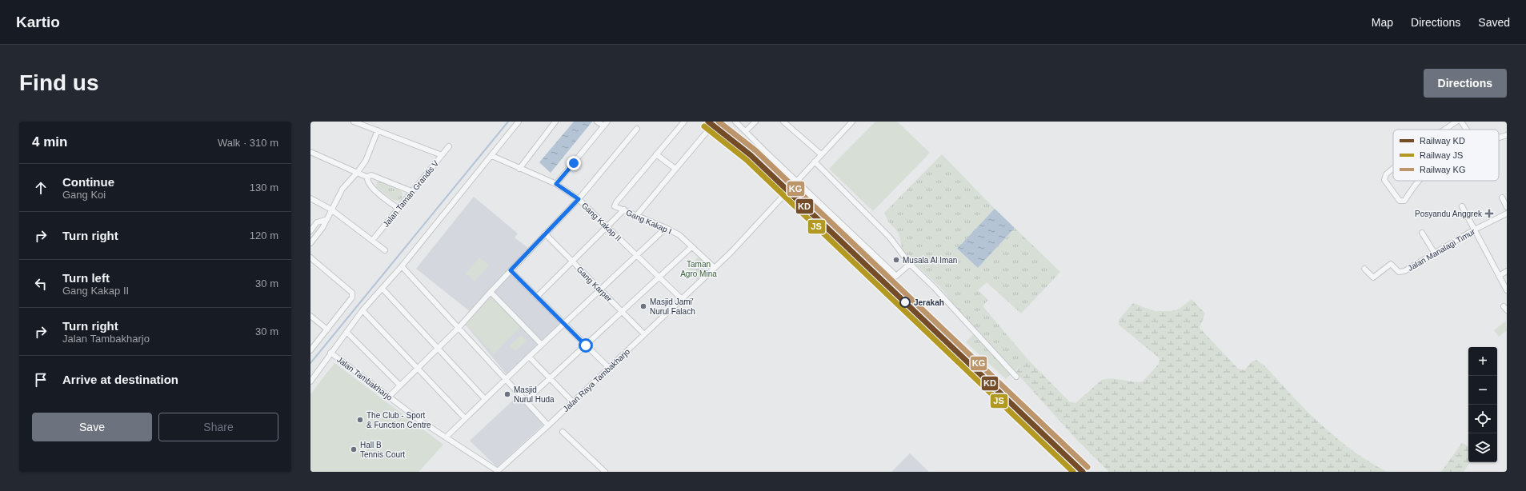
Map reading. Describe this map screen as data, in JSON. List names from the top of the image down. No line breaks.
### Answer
{"streets":{"street":["Jalan Taman Grandis V","Gang Kakap II","Gang Kakap I","Jalan Manalagi Timur","Gang Karper","Jalan Tambakharjo","Jalan Raya Tambakharjo"]},"crossings":[["Gang Kakap II","Jalan Raya Tambakharjo"],["Gang Kakap I","Jalan Raya Tambakharjo"],["Gang Karper","Jalan Raya Tambakharjo"],["Jalan Tambakharjo","Jalan Raya Tambakharjo"]],"parks":["Taman Agro Mina"],"places":{"health":["Posyandu Anggrek"],"other":["Musala Al Iman","Jerakah","Masjid Jami' Nurul Falach","Masjid Nurul Huda","The Club - Sport & Function Centre","Hall B Tennis Court"]},"lines":["rail line KD","rail line KG","rail line JS"],"legend":["Railway KD","Railway JS","Railway KG"],"page":{"header":"Kartio","nav":["Map","Directions","Saved"],"buttons":["Directions",["Save","Share"]],"title":"Find us","heading":["4 min","Walk · 310 m"],"list":[["Continue","Gang Koi","130 m"],["Turn right","120 m"],["Turn left","Gang Kakap II","30 m"],["Turn right","Jalan Tambakharjo","30 m"],"Arrive at destination"],"map_buttons":["+","−"]}}
